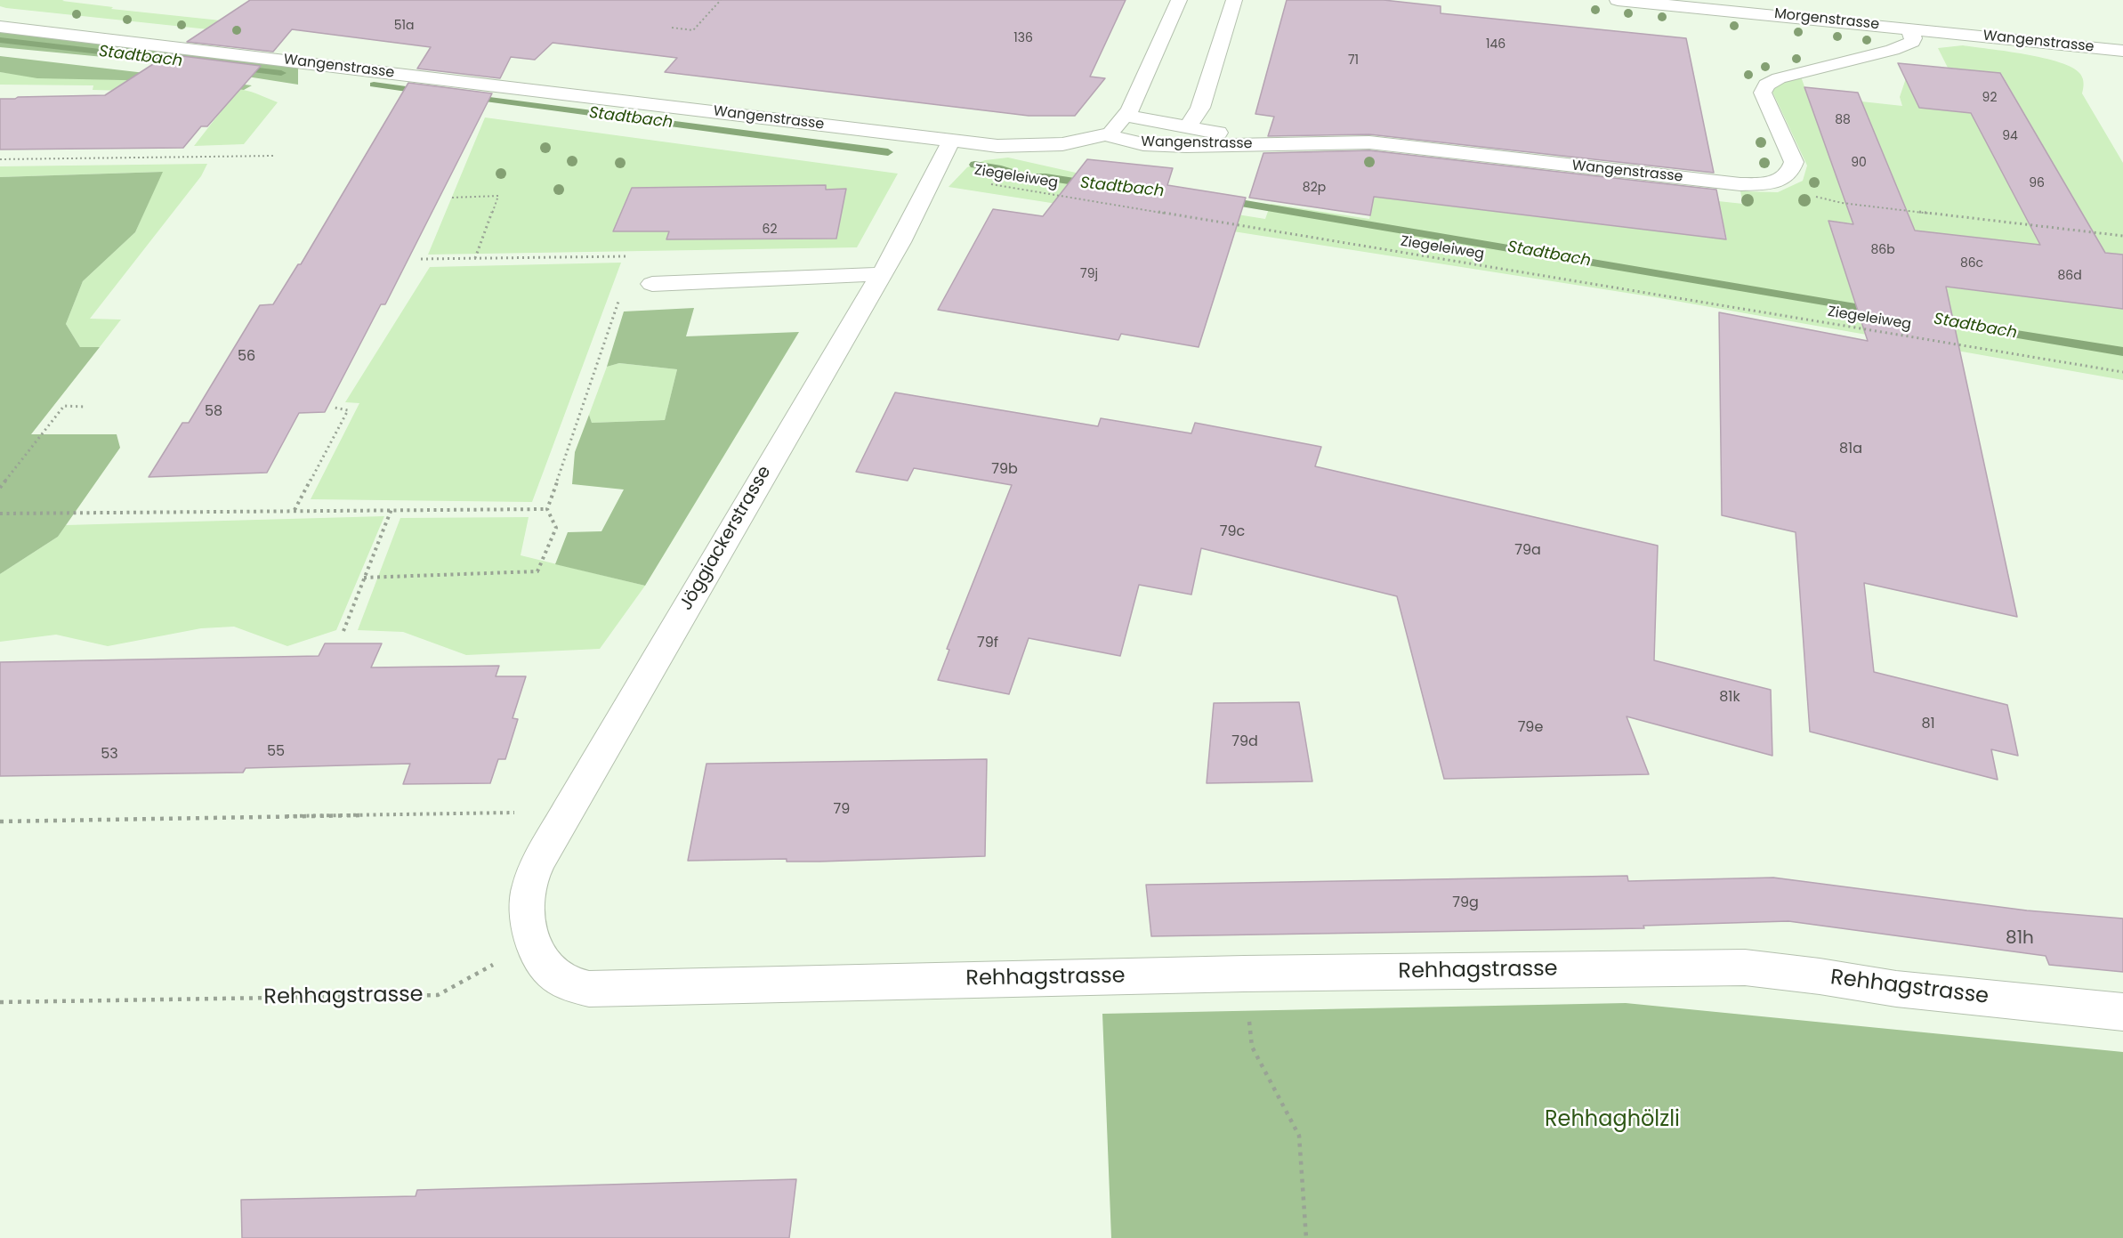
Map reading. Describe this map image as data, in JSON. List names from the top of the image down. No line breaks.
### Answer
{"streets":{"street":["Morgenstrasse","Wangenstrasse","Jöggiackerstrasse","Rehhagstrasse"],"path":["Ziegeleiweg"]},"crossings":[["Morgenstrasse","Wangenstrasse"],["Wangenstrasse","Jöggiackerstrasse"],["Jöggiackerstrasse","Rehhagstrasse"]],"water":["Stadtbach"],"parks":["Rehhaghölzli"],"house_numbers":["51a","136","146","71","92","88","94","90","96","82p","62","86b","86c","79j","86d","56","58","81a","79b","79c","79a","79f","81k","81","79e","79d","55","53","79","79g","81h"]}
